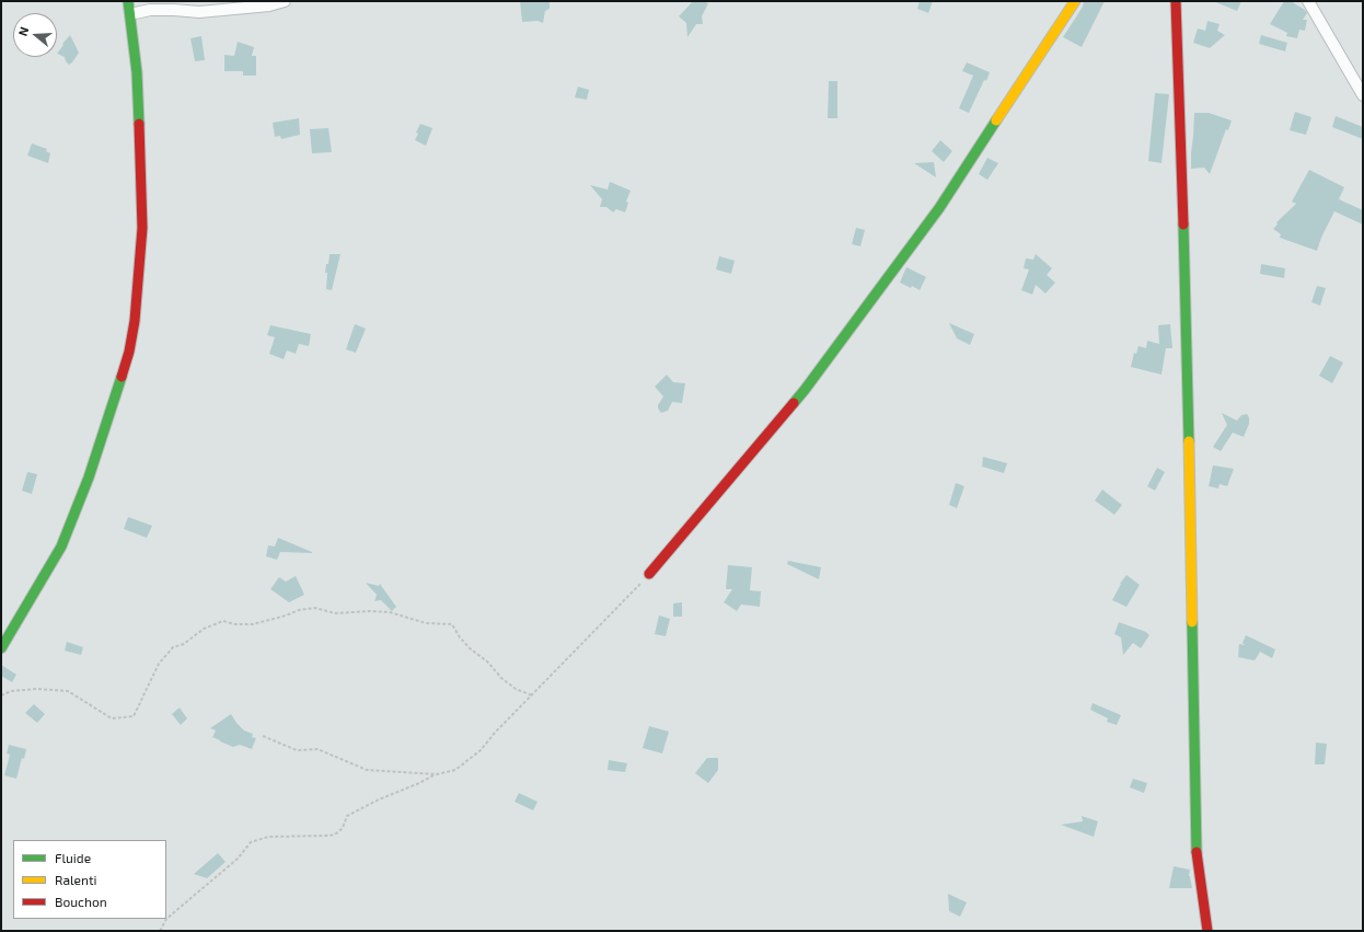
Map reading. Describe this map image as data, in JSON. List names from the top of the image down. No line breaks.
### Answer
{"legend":["Fluide","Ralenti","Bouchon"],"north":"left"}
